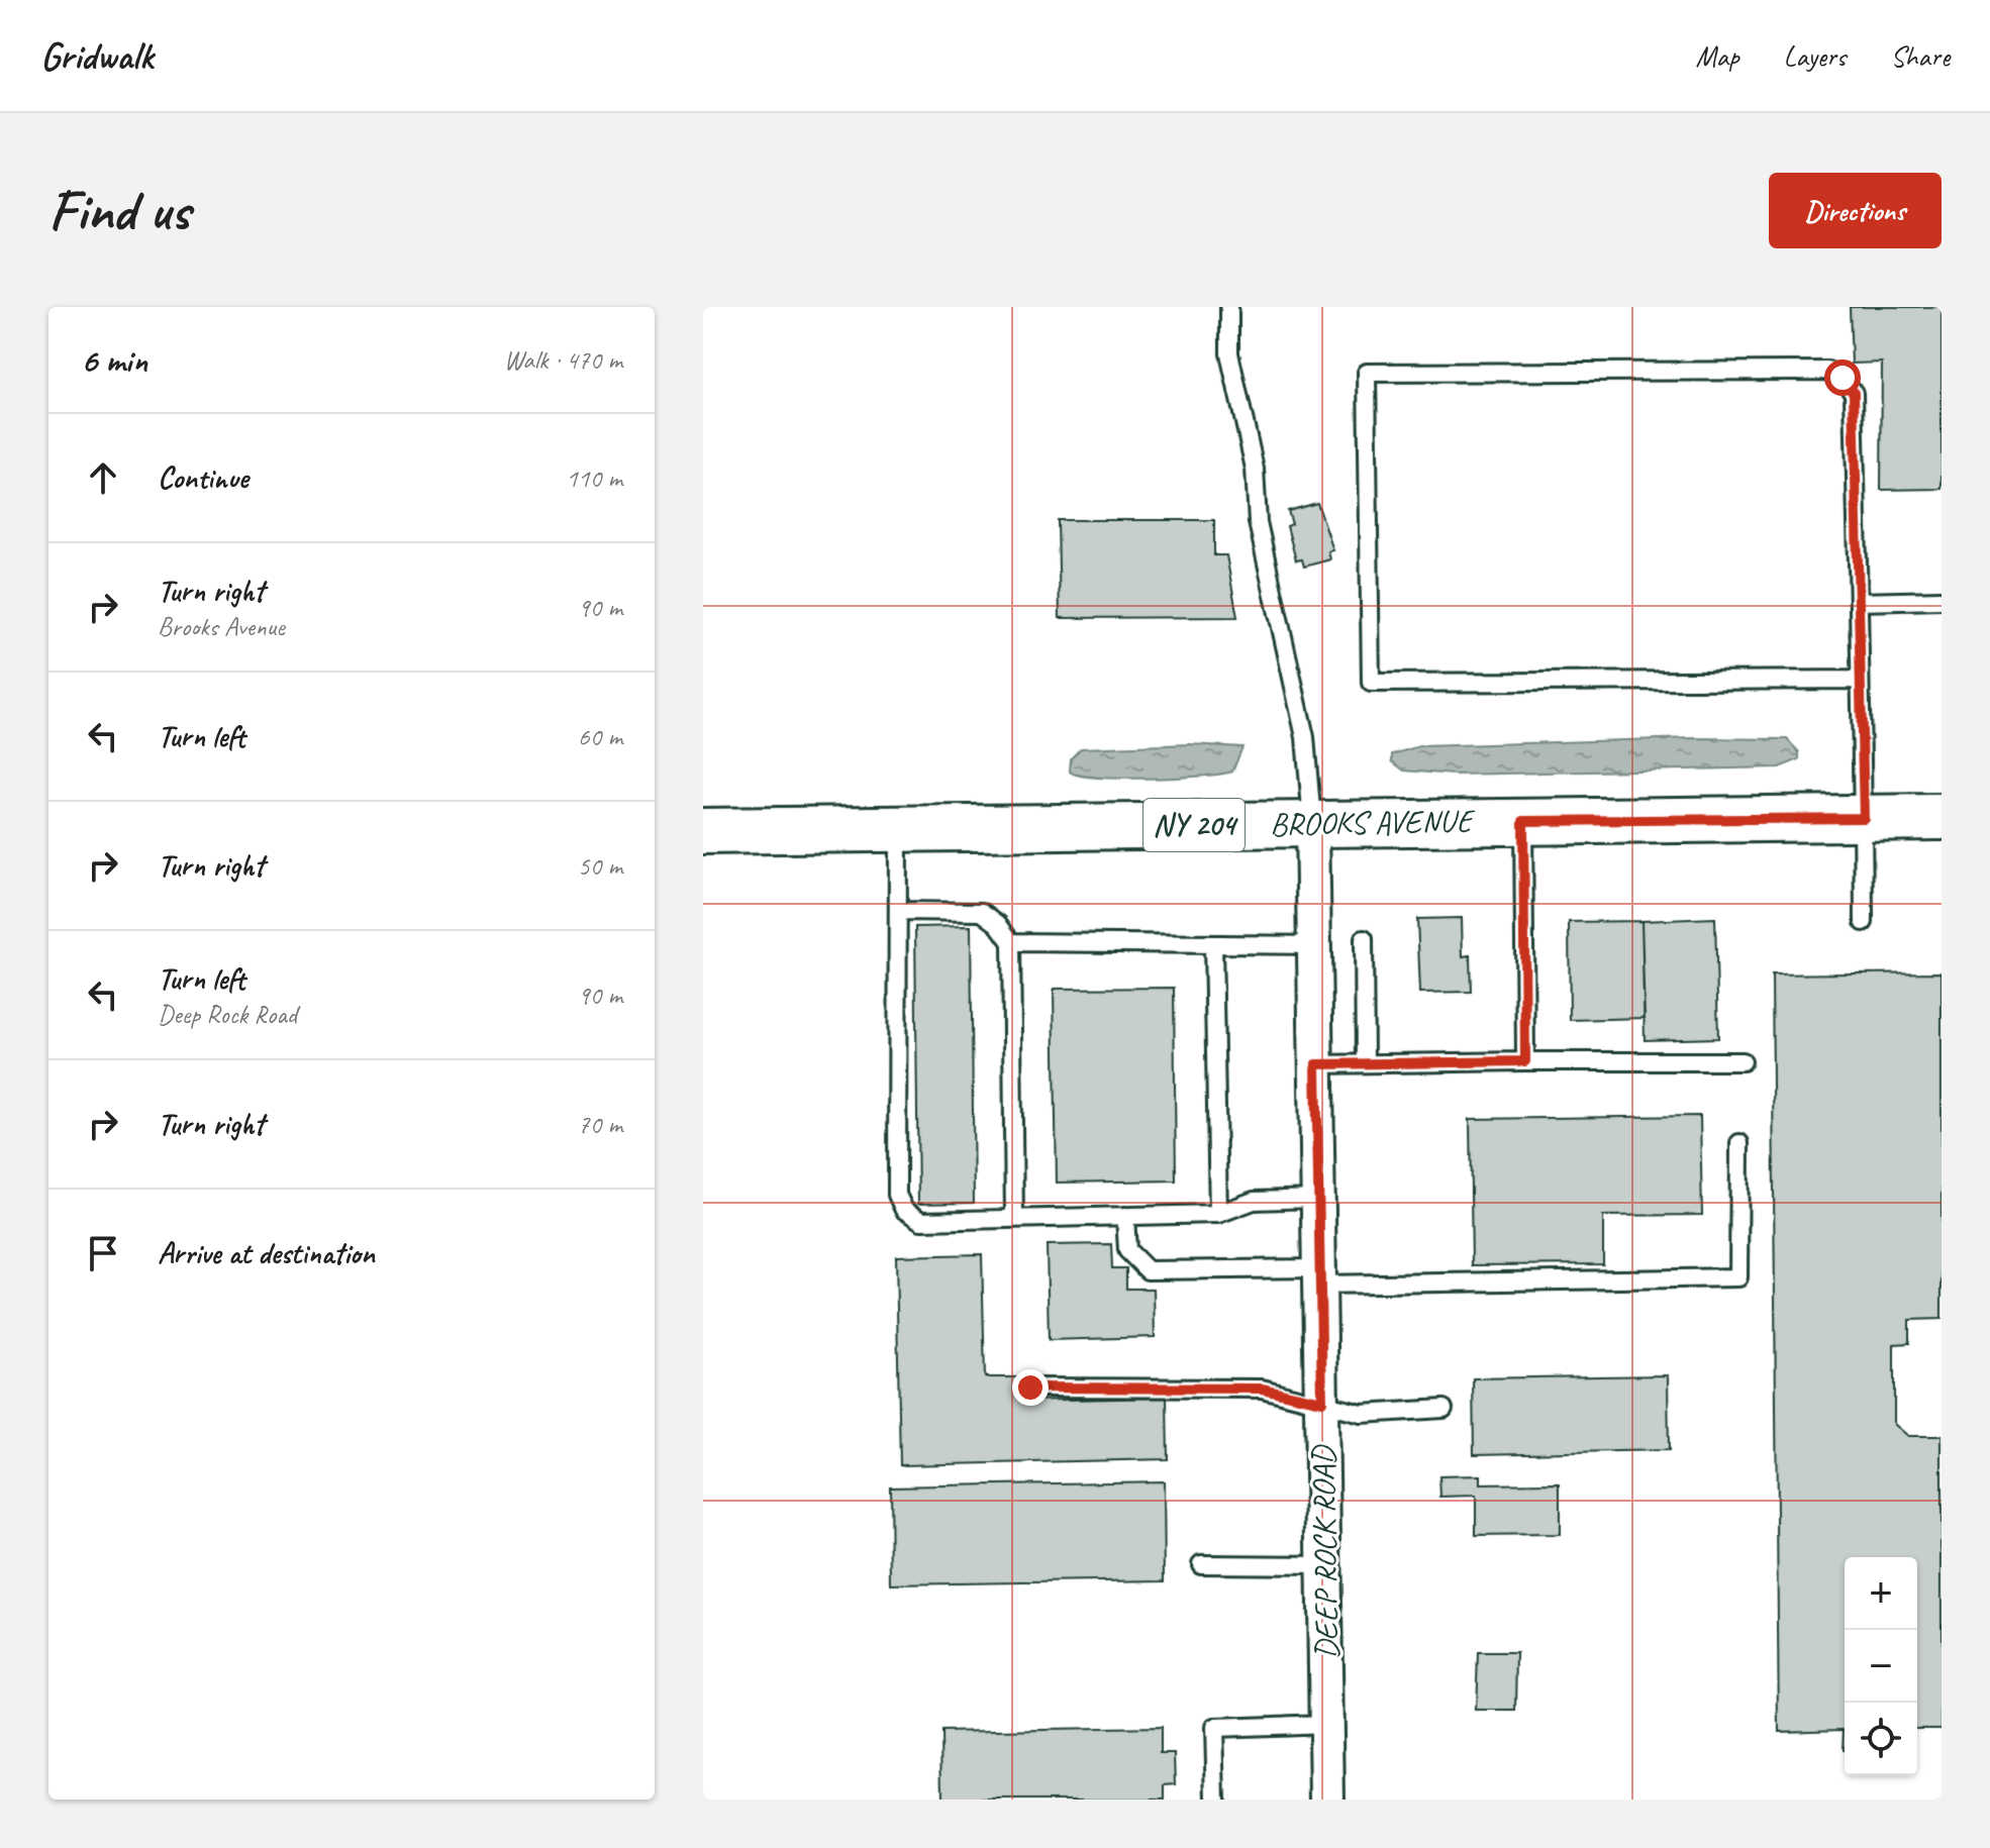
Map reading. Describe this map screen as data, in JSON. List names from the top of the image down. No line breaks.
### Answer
{"streets":{"main road":["BROOKS AVENUE","NY 204"],"street":["DEEP ROCK ROAD"]},"crossings":[["BROOKS AVENUE","DEEP ROCK ROAD"]],"page":{"header":"Gridwalk","nav":["Map","Layers","Share"],"buttons":"Directions","title":"Find us","heading":["6 min","Walk · 470 m"],"list":[["Continue","110 m"],["Turn right","Brooks Avenue","90 m"],["Turn left","60 m"],["Turn right","50 m"],["Turn left","Deep Rock Road","90 m"],["Turn right","70 m"],"Arrive at destination"],"map_buttons":["+","−"]}}
